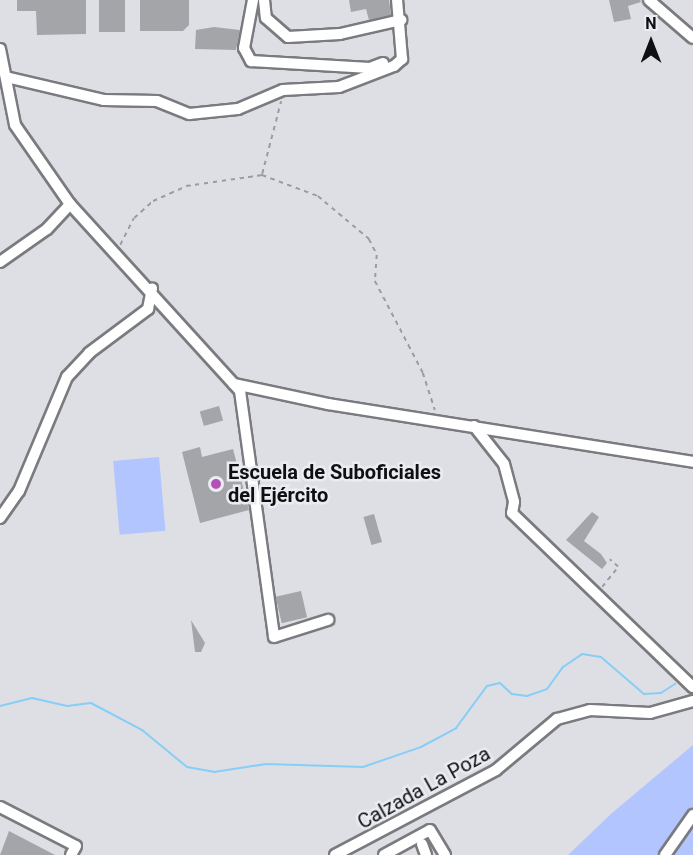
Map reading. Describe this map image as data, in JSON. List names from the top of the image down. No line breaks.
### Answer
{"streets":{"street":["Calzada La Poza"]},"places":["Escuela de Suboficiales del Ejército"],"north":"top"}
